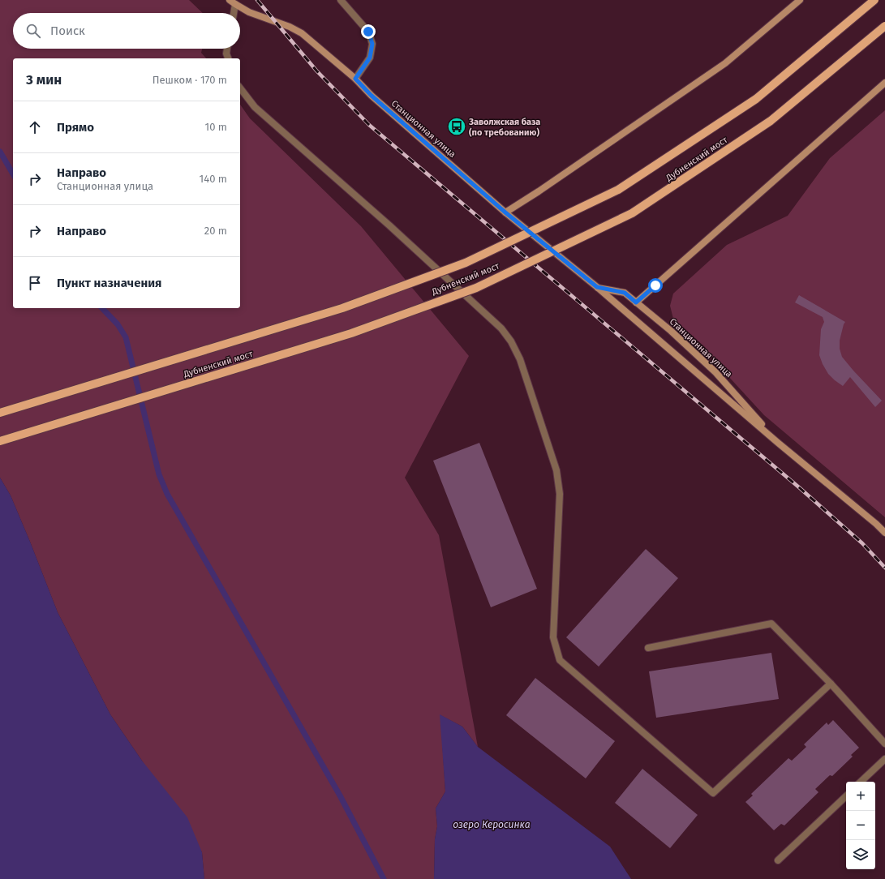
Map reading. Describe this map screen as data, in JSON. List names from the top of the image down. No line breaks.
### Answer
{"streets":{"main road":["Станционная улица","Дубненский мост"]},"water":["озеро Керосинка"],"places":{"bus stop":["Заволжская база (по требованию)"]},"page":{"search":"Поиск","heading":["3 мин","Пешком · 170 m"],"list":[["Прямо","10 m"],["Направо","Станционная улица","140 m"],["Направо","20 m"],"Пункт назначения"],"map_buttons":["+","−"]}}
